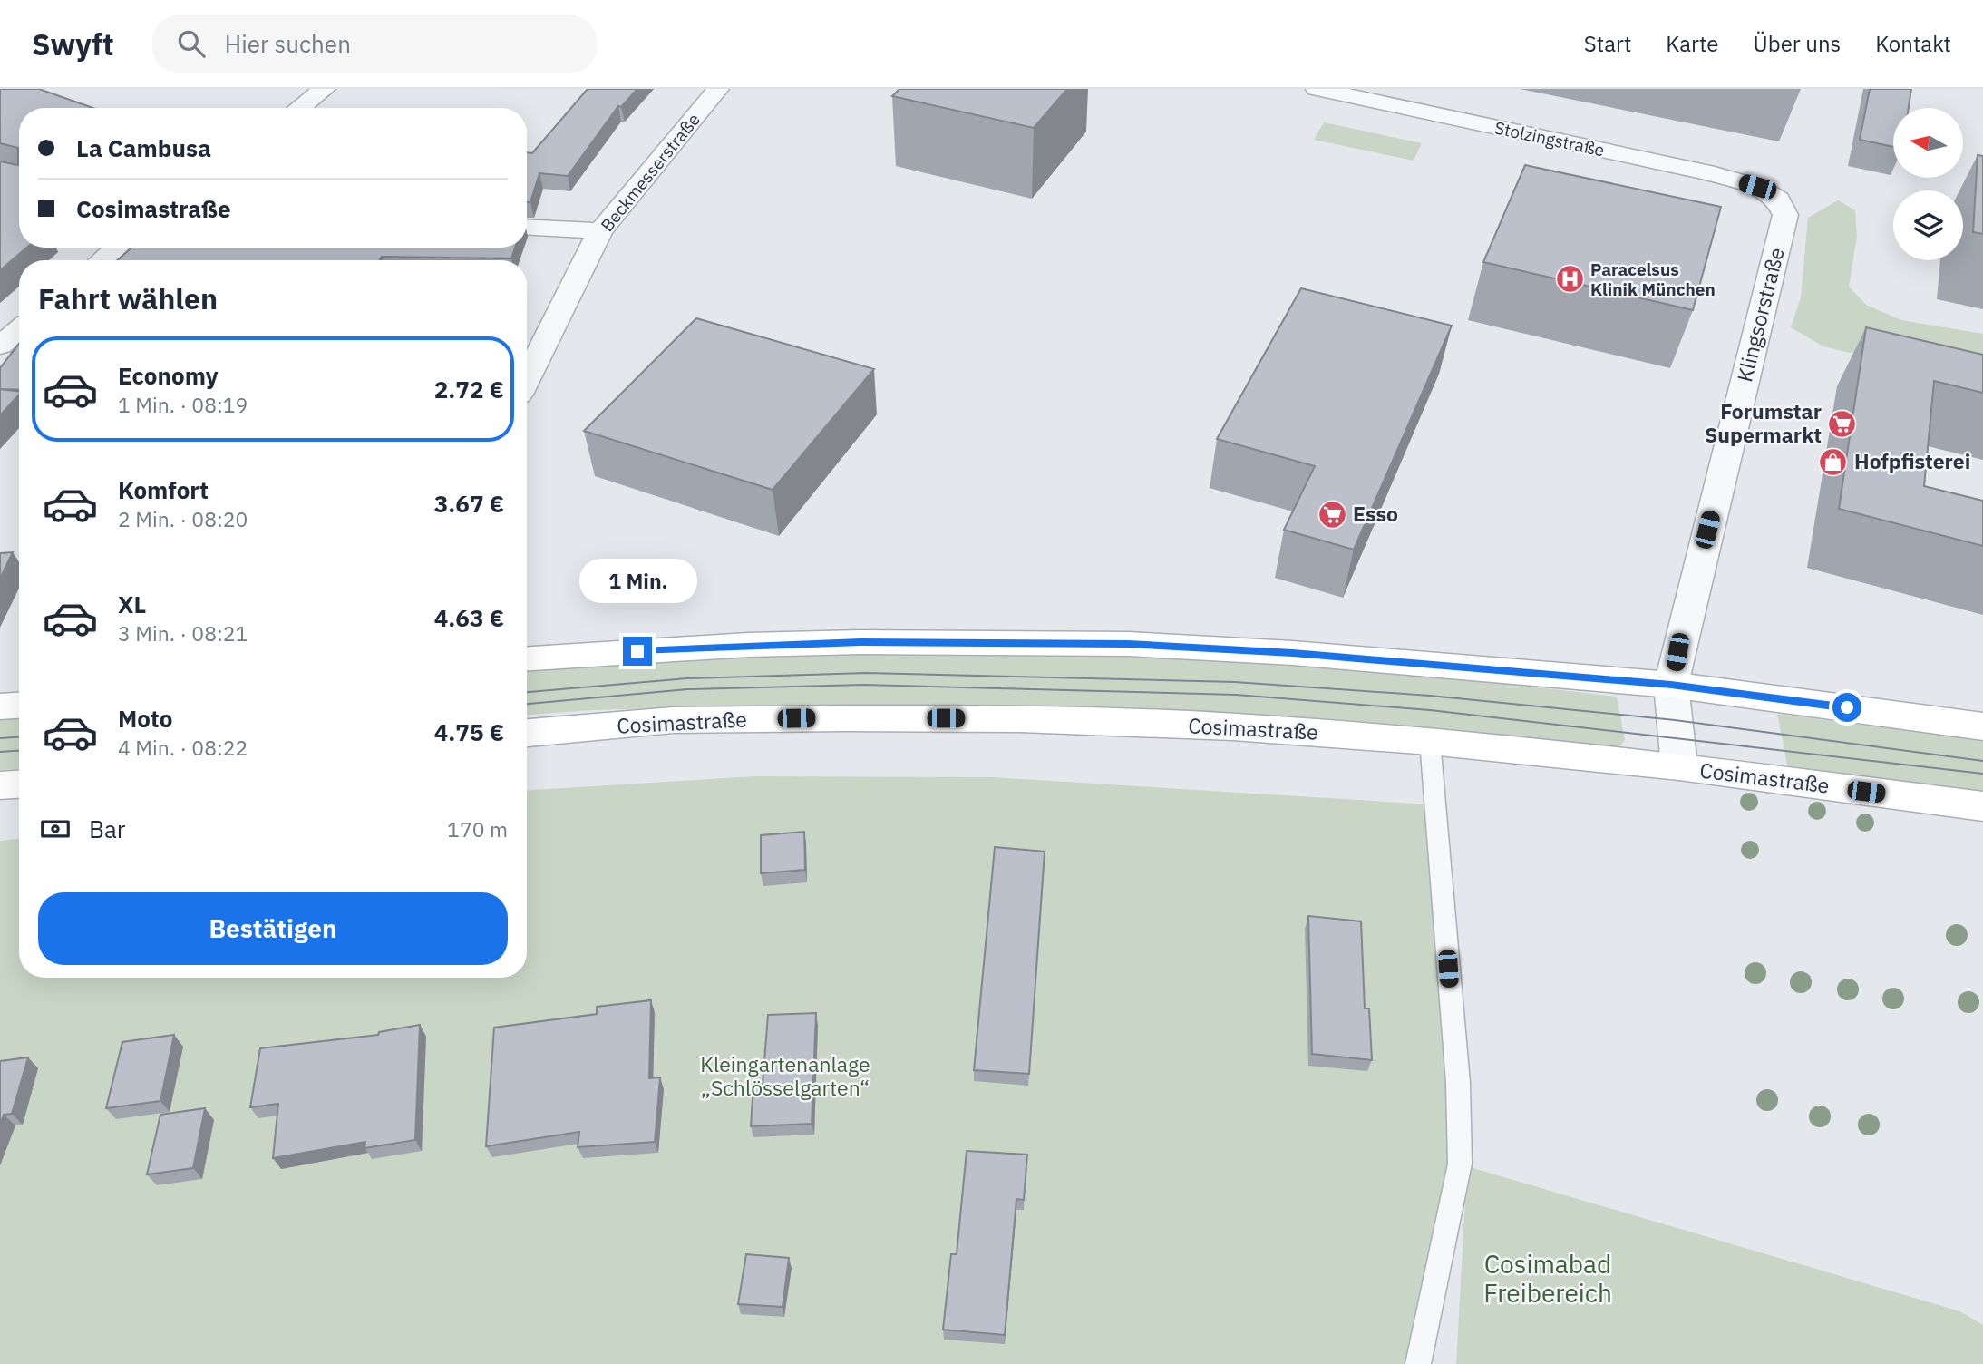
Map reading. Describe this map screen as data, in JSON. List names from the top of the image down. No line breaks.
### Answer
{"streets":{"main road":["Cosimastraße"],"street":["Stolzingstraße","Beckmesserstraße","Klingsorstraße"]},"crossings":[["Stolzingstraße","Klingsorstraße"],["Klingsorstraße","Cosimastraße"]],"parks":["Kleingartenanlage „Schlösselgarten“","Cosimabad Freibereich"],"places":{"hospital":["Paracelsus Klinik München"],"supermarket":["Forumstar Supermarkt","Esso"],"shop":["Hofpfisterei"]},"north":"left","page":{"header":"Swyft","search":"Hier suchen","nav":["Start","Karte","Über uns","Kontakt"],"banner":["La Cambusa","Cosimastraße"],"heading":"Fahrt wählen","list":[{"name":"Economy","note":"1 Min. · 08:19","value":"2.72 €"},{"name":"Komfort","note":"2 Min. · 08:20","value":"3.67 €"},{"name":"XL","note":"3 Min. · 08:21","value":"4.63 €"},{"name":"Moto","note":"4 Min. · 08:22","value":"4.75 €"}],"bubble":"1 Min.","pay":["Bar","170 m"],"buttons":"Bestätigen"}}
